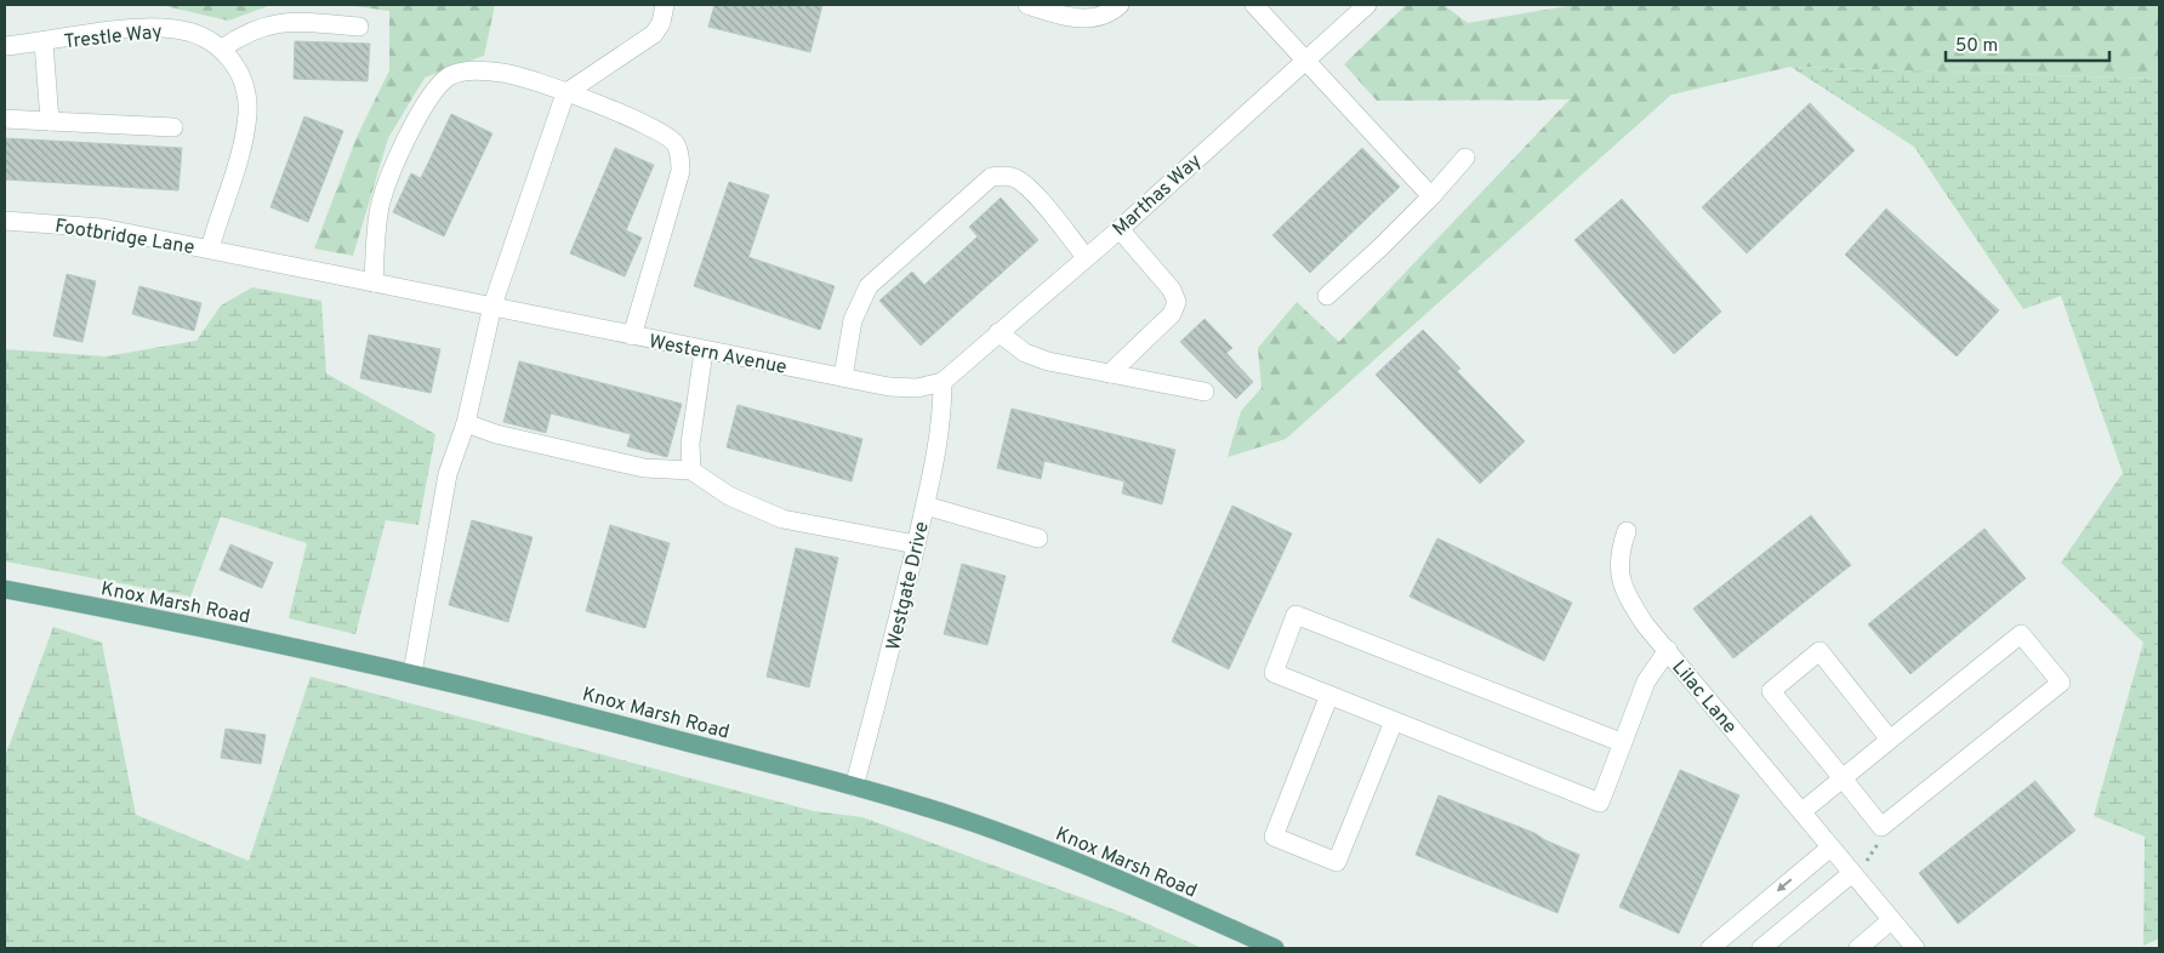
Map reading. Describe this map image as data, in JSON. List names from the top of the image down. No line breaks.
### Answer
{"streets":{"main road":["Knox Marsh Road"],"street":["Trestle Way","Marthas Way","Footbridge Lane","Western Avenue","Westgate Drive","Lilac Lane"]},"crossings":[["Trestle Way","Footbridge Lane"],["Marthas Way","Western Avenue"],["Marthas Way","Westgate Drive"],["Footbridge Lane","Western Avenue"],["Western Avenue","Westgate Drive"],["Westgate Drive","Knox Marsh Road"]],"scale_bar":"50 m"}
